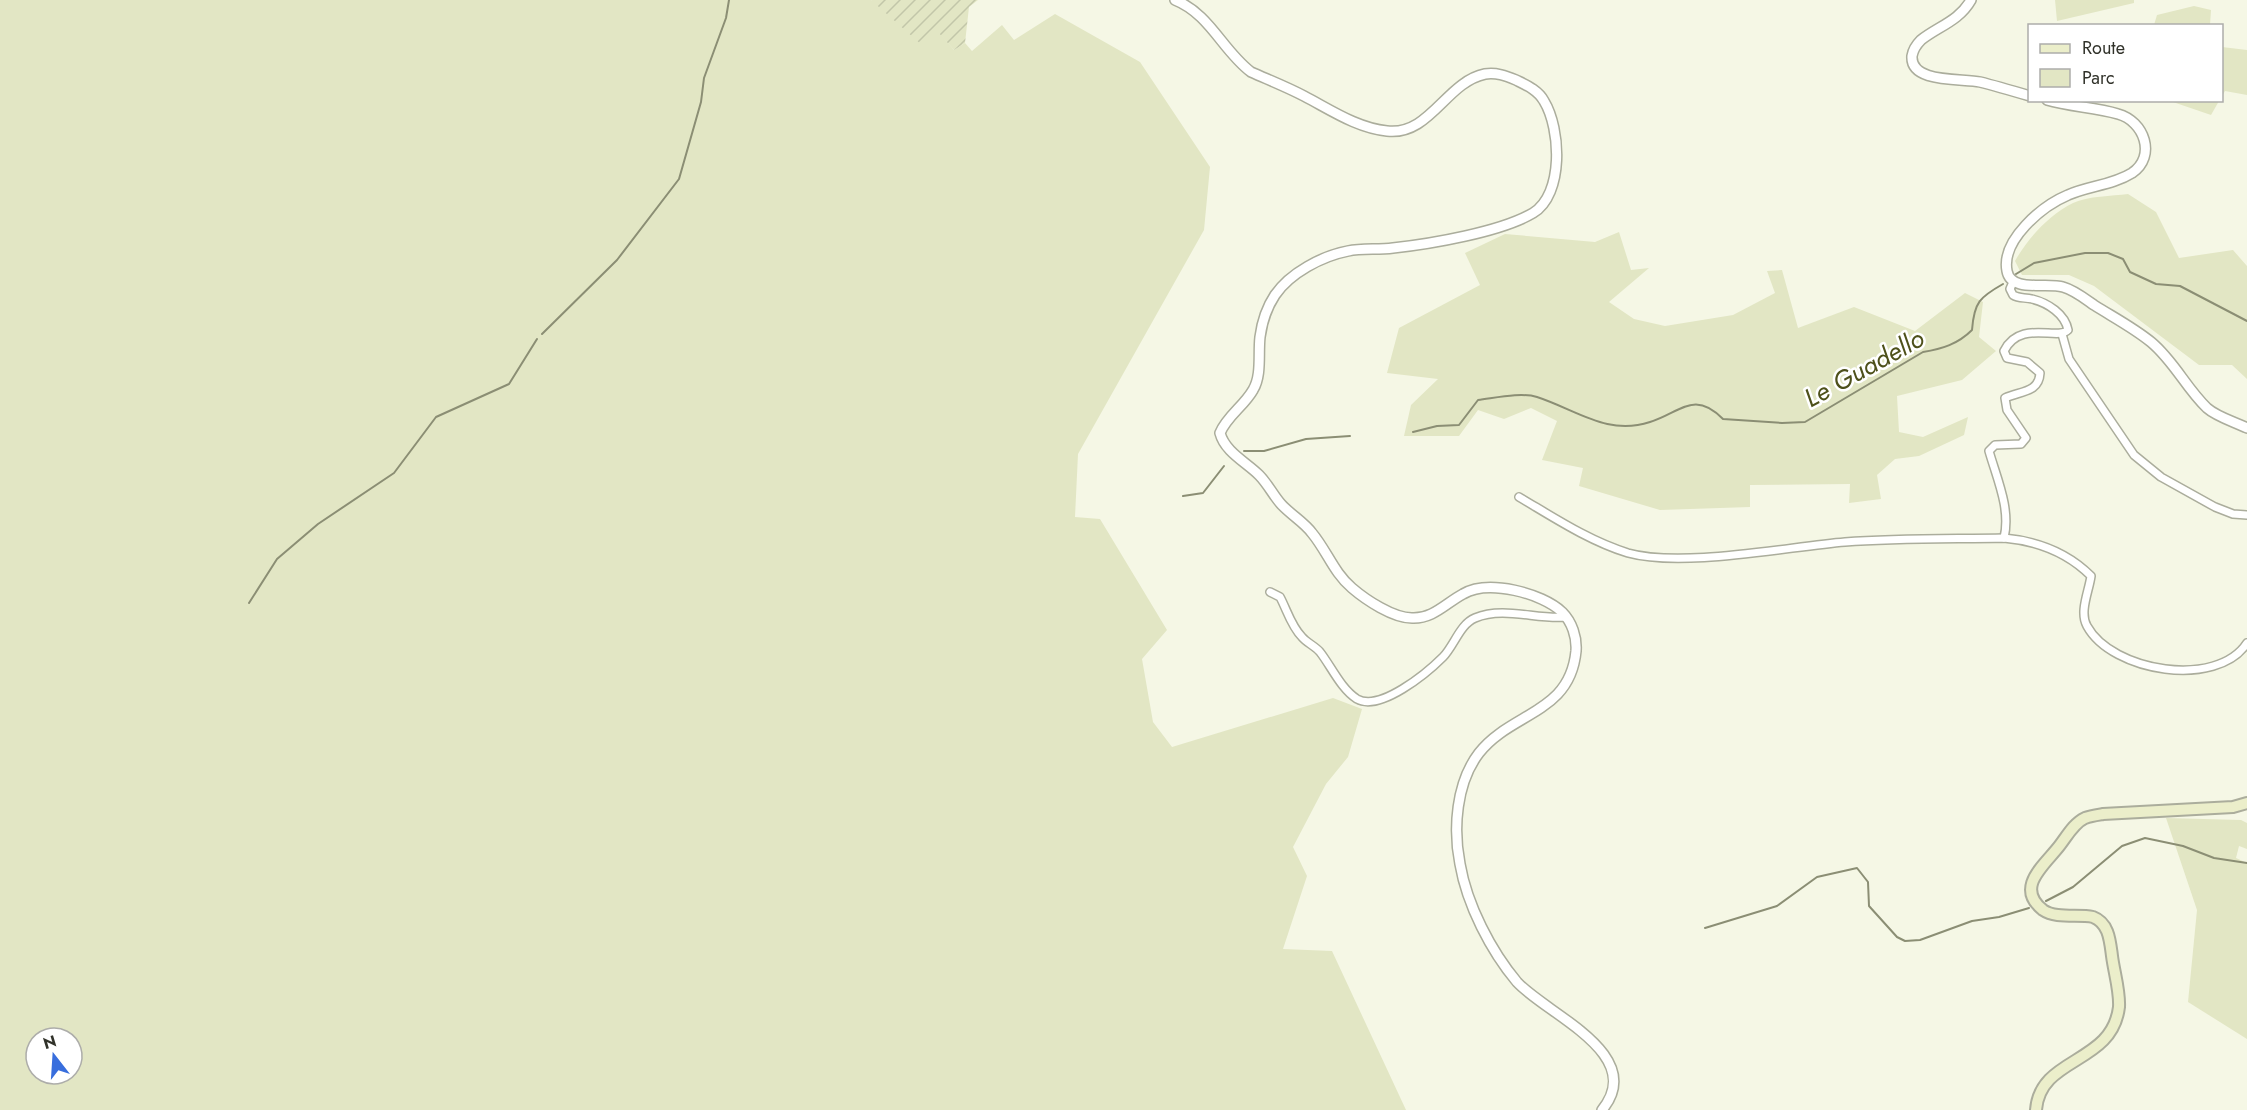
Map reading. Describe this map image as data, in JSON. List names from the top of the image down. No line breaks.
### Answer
{"water":["Le Guadello"],"legend":["Route","Parc"],"north":"top"}
